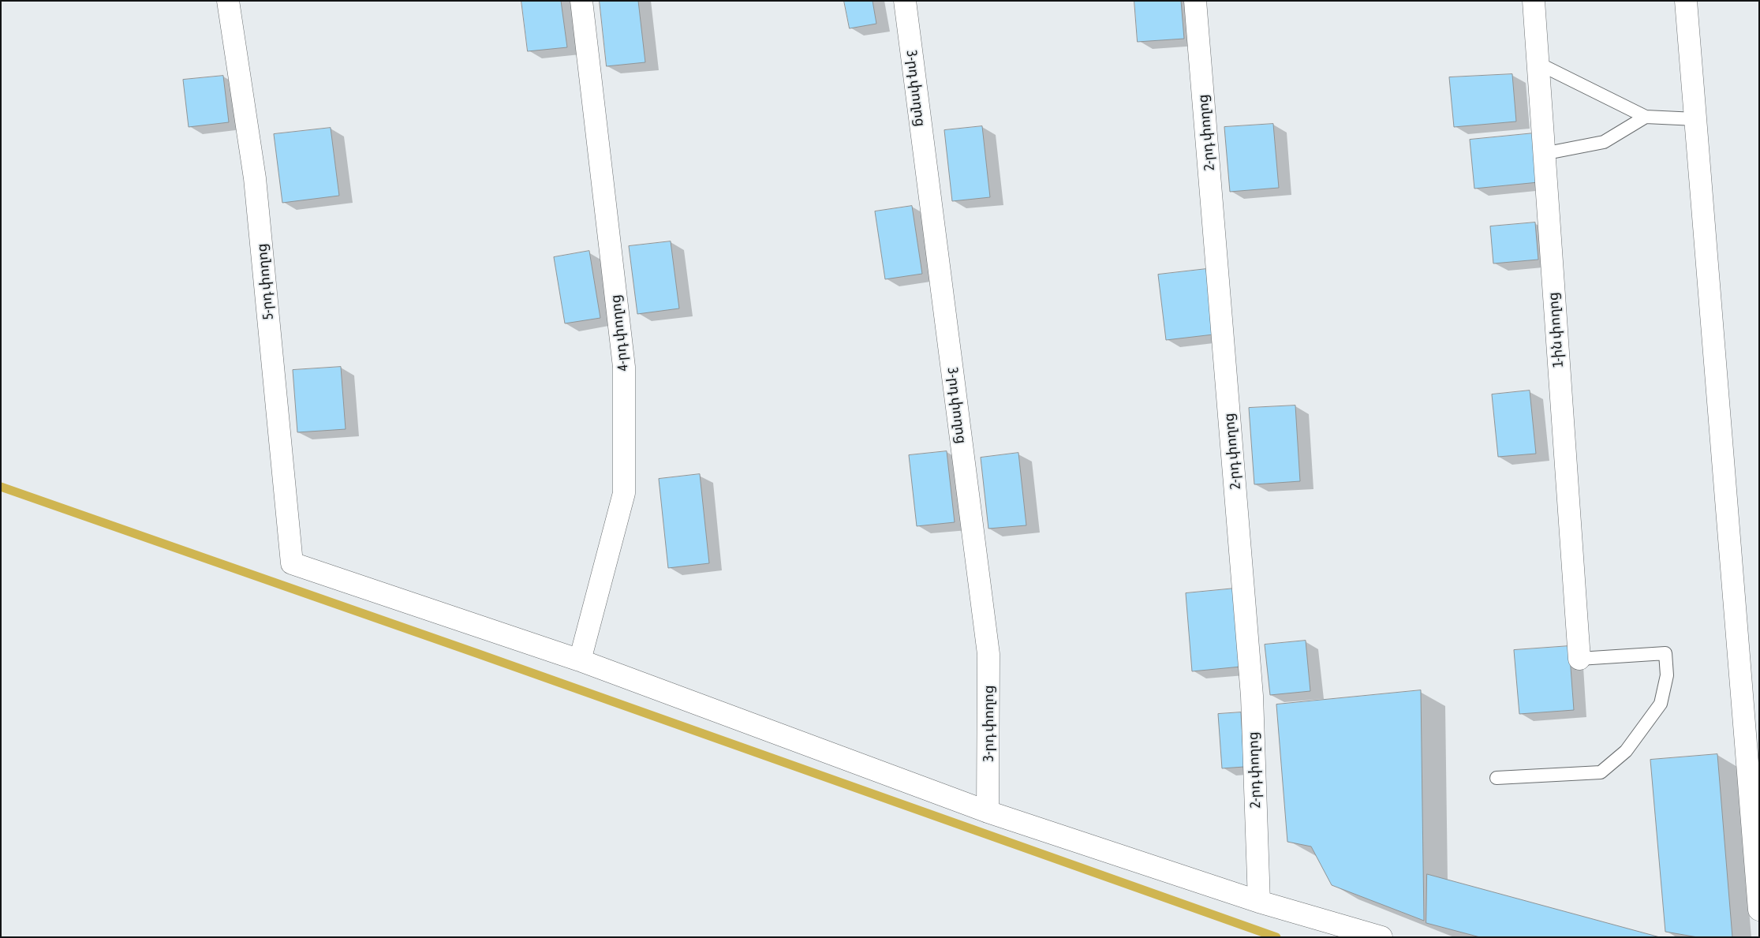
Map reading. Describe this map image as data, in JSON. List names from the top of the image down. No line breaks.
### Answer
{"streets":{"street":["3-րդ փողոց","2-րդ փողոց","5-րդ փողոց","1-ին փողոց","4-րդ փողոց"]},"crossings":[["5-րդ փողոց","4-րդ փողոց"]]}
